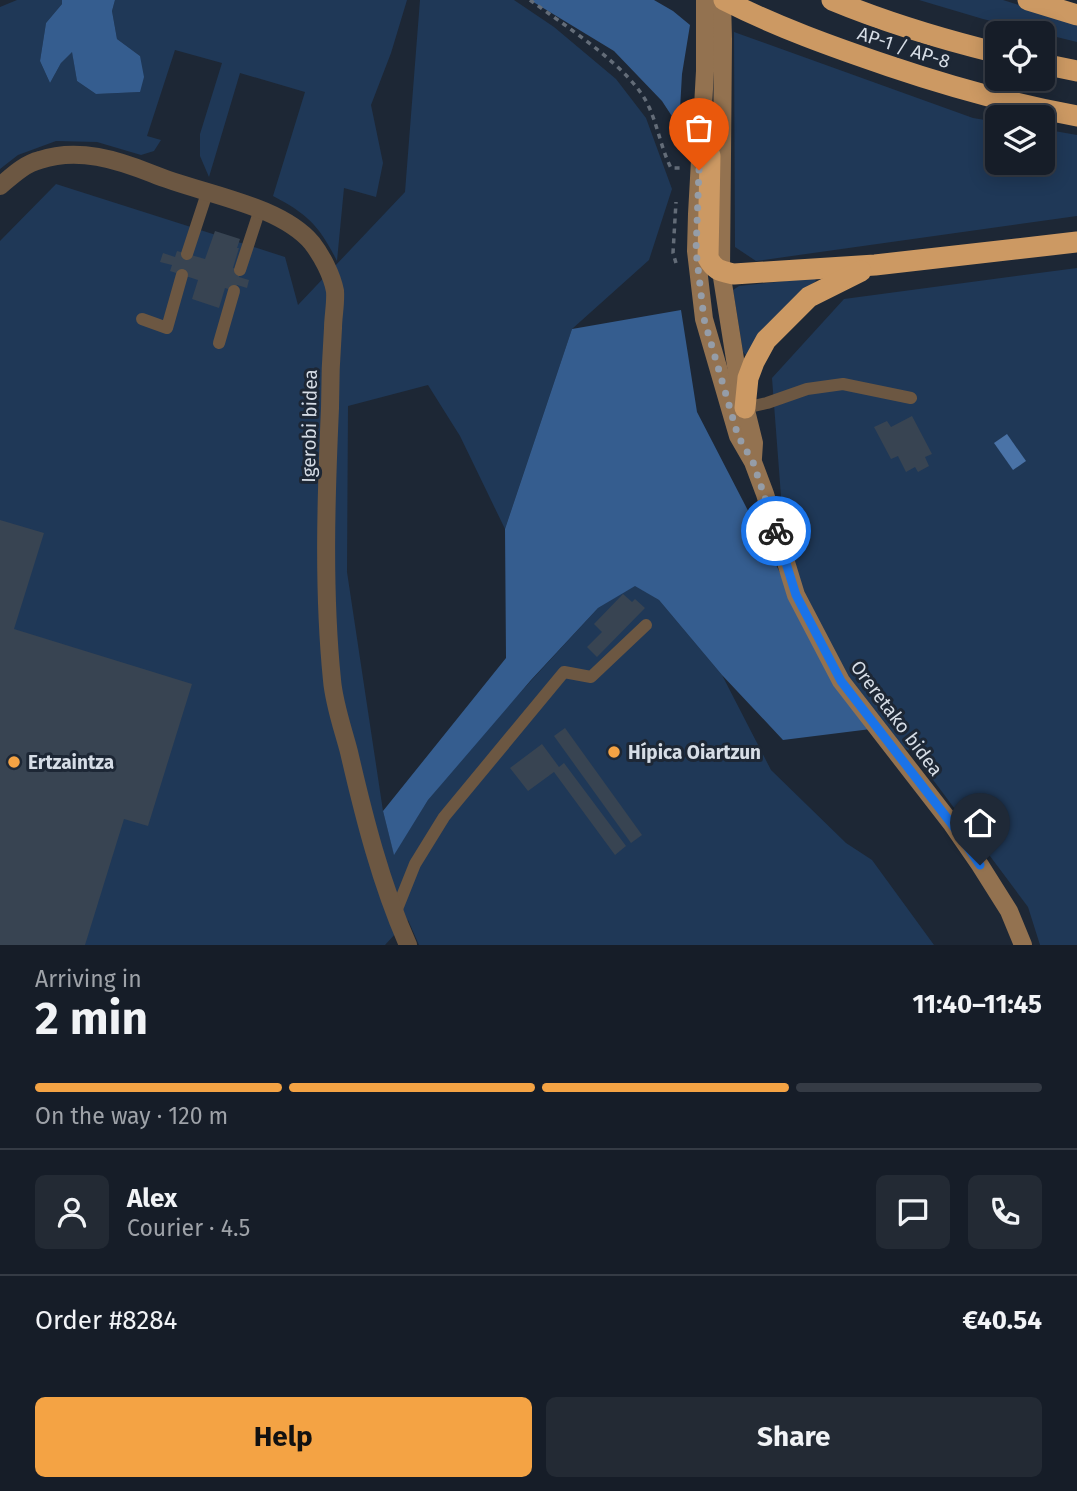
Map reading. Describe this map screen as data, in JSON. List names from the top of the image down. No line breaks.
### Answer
{"streets":{"highway":["AP-1 / AP-8"],"main road":["Oreretako bidea"],"street":["Igerobi bidea"]},"places":["Hípica Oiartzun","Ertzaintza"],"page":{"heading":["2 min","Arriving in","11:40–11:45"],"panel":["Alex","Courier · 4.5","Order #8284","€40.54"],"bar":"On the way · 120 m","buttons":["Help","Share"]}}
